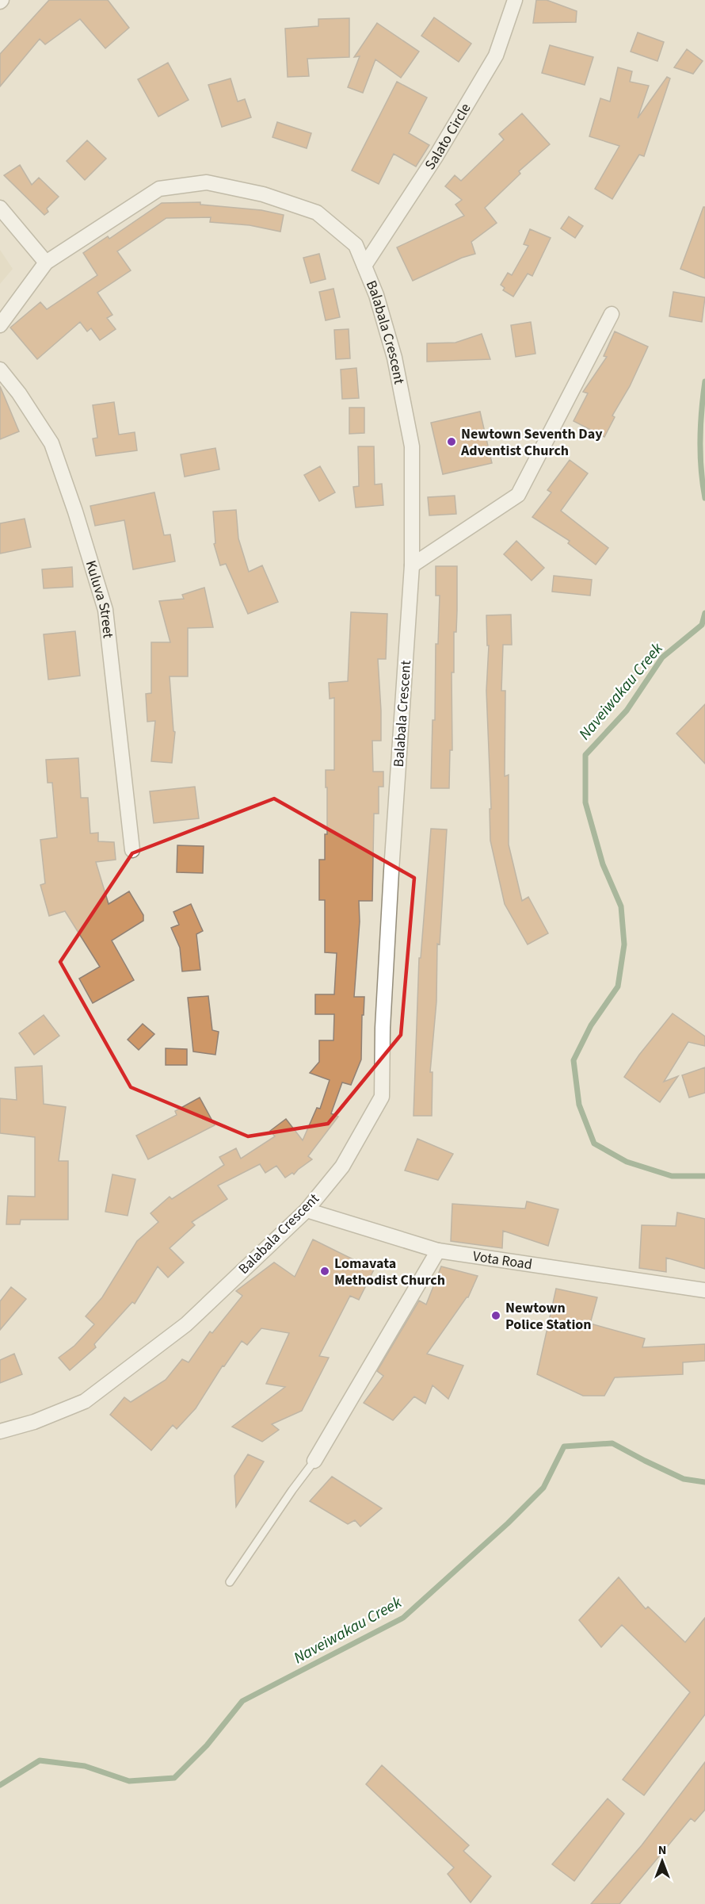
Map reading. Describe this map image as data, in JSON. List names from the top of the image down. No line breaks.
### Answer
{"streets":{"street":["Salato Circle","Balabala Crescent","Kuluva Street","Vota Road"]},"crossings":[["Salato Circle","Balabala Crescent"],["Balabala Crescent","Vota Road"]],"water":["Naveiwakau Creek"],"places":["Newtown Seventh Day Adventist Church","Lomavata Methodist Church","Newtown Police Station"],"north":"top"}
